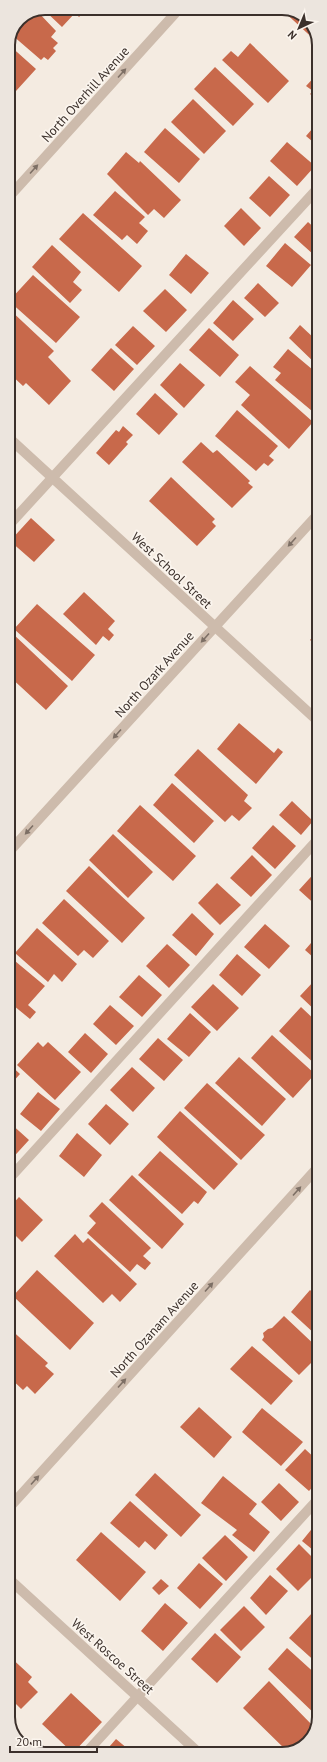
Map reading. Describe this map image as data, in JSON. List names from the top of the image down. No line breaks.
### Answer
{"streets":{"street":["North Overhill Avenue","West School Street","North Ozark Avenue","North Ozanam Avenue","West Roscoe Street"]},"crossings":[["West School Street","North Ozark Avenue"]],"one_way":["North Overhill Avenue","North Ozark Avenue","North Ozanam Avenue"],"scale_bar":"20 m","north":"bottom left"}
